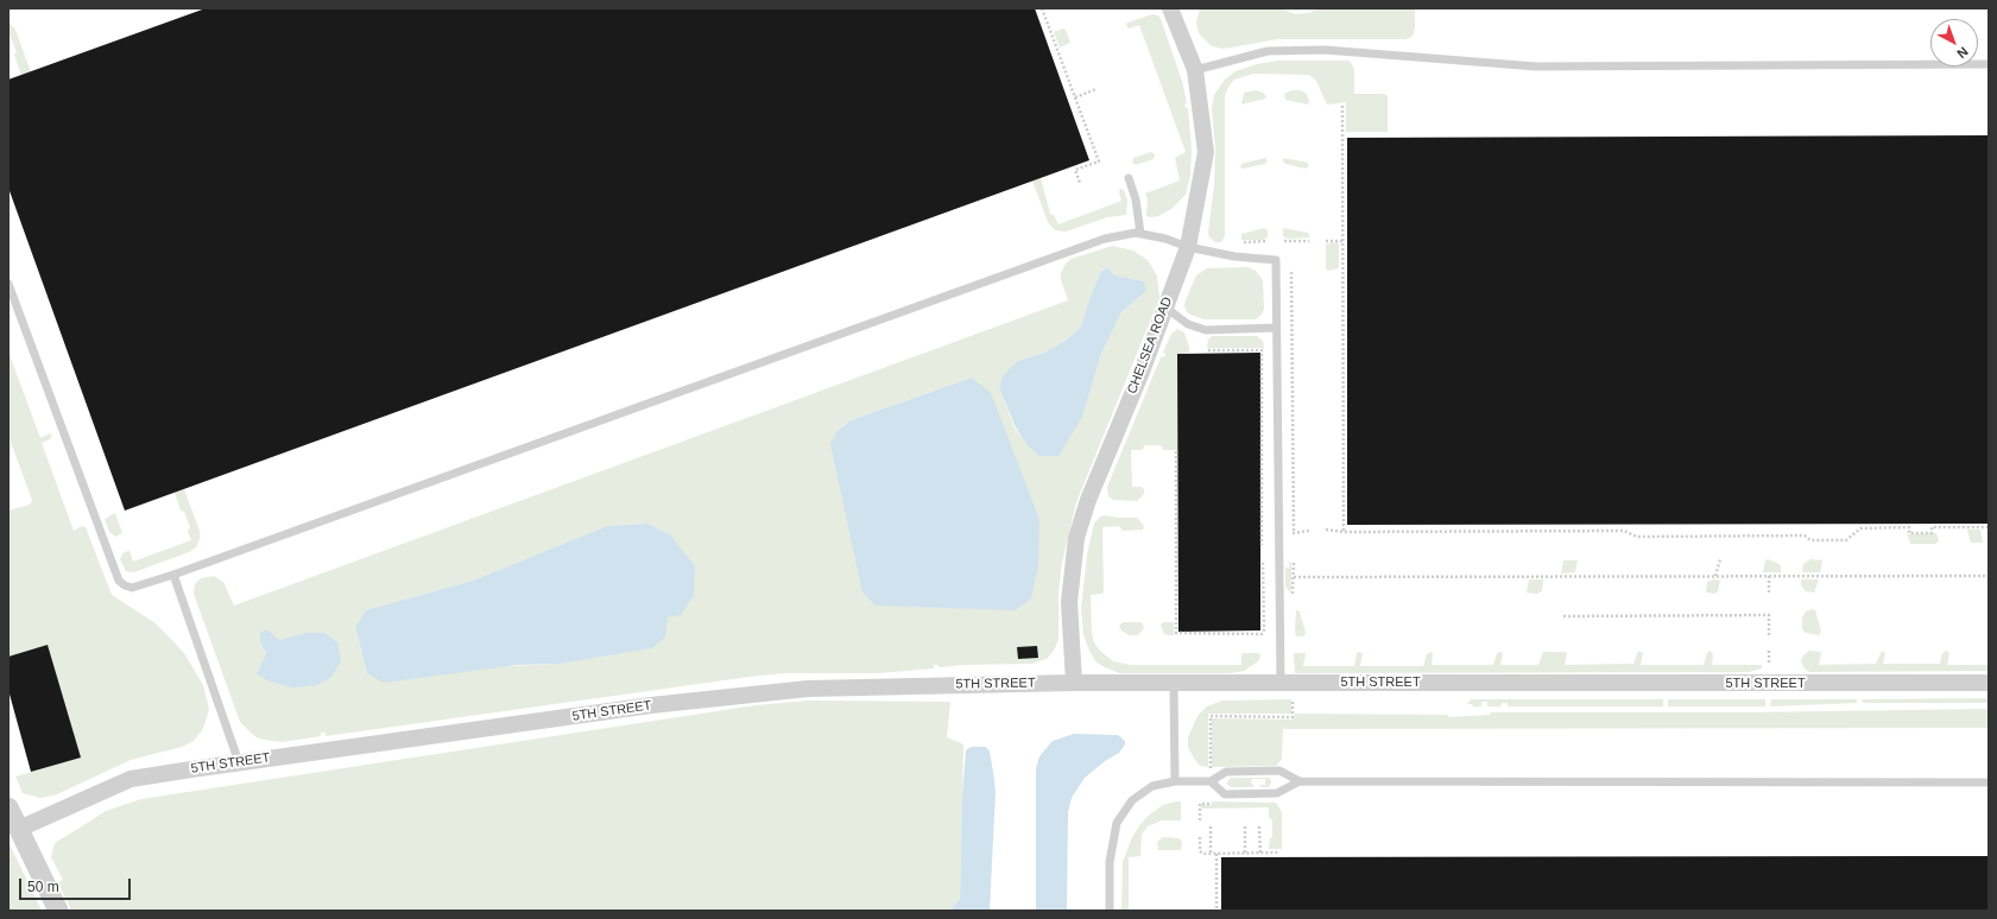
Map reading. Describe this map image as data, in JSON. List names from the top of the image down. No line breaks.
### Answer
{"streets":{"street":["CHELSEA ROAD","5TH STREET"]},"crossings":[["CHELSEA ROAD","5TH STREET"]],"scale_bar":"50 m","north":"bottom right"}
